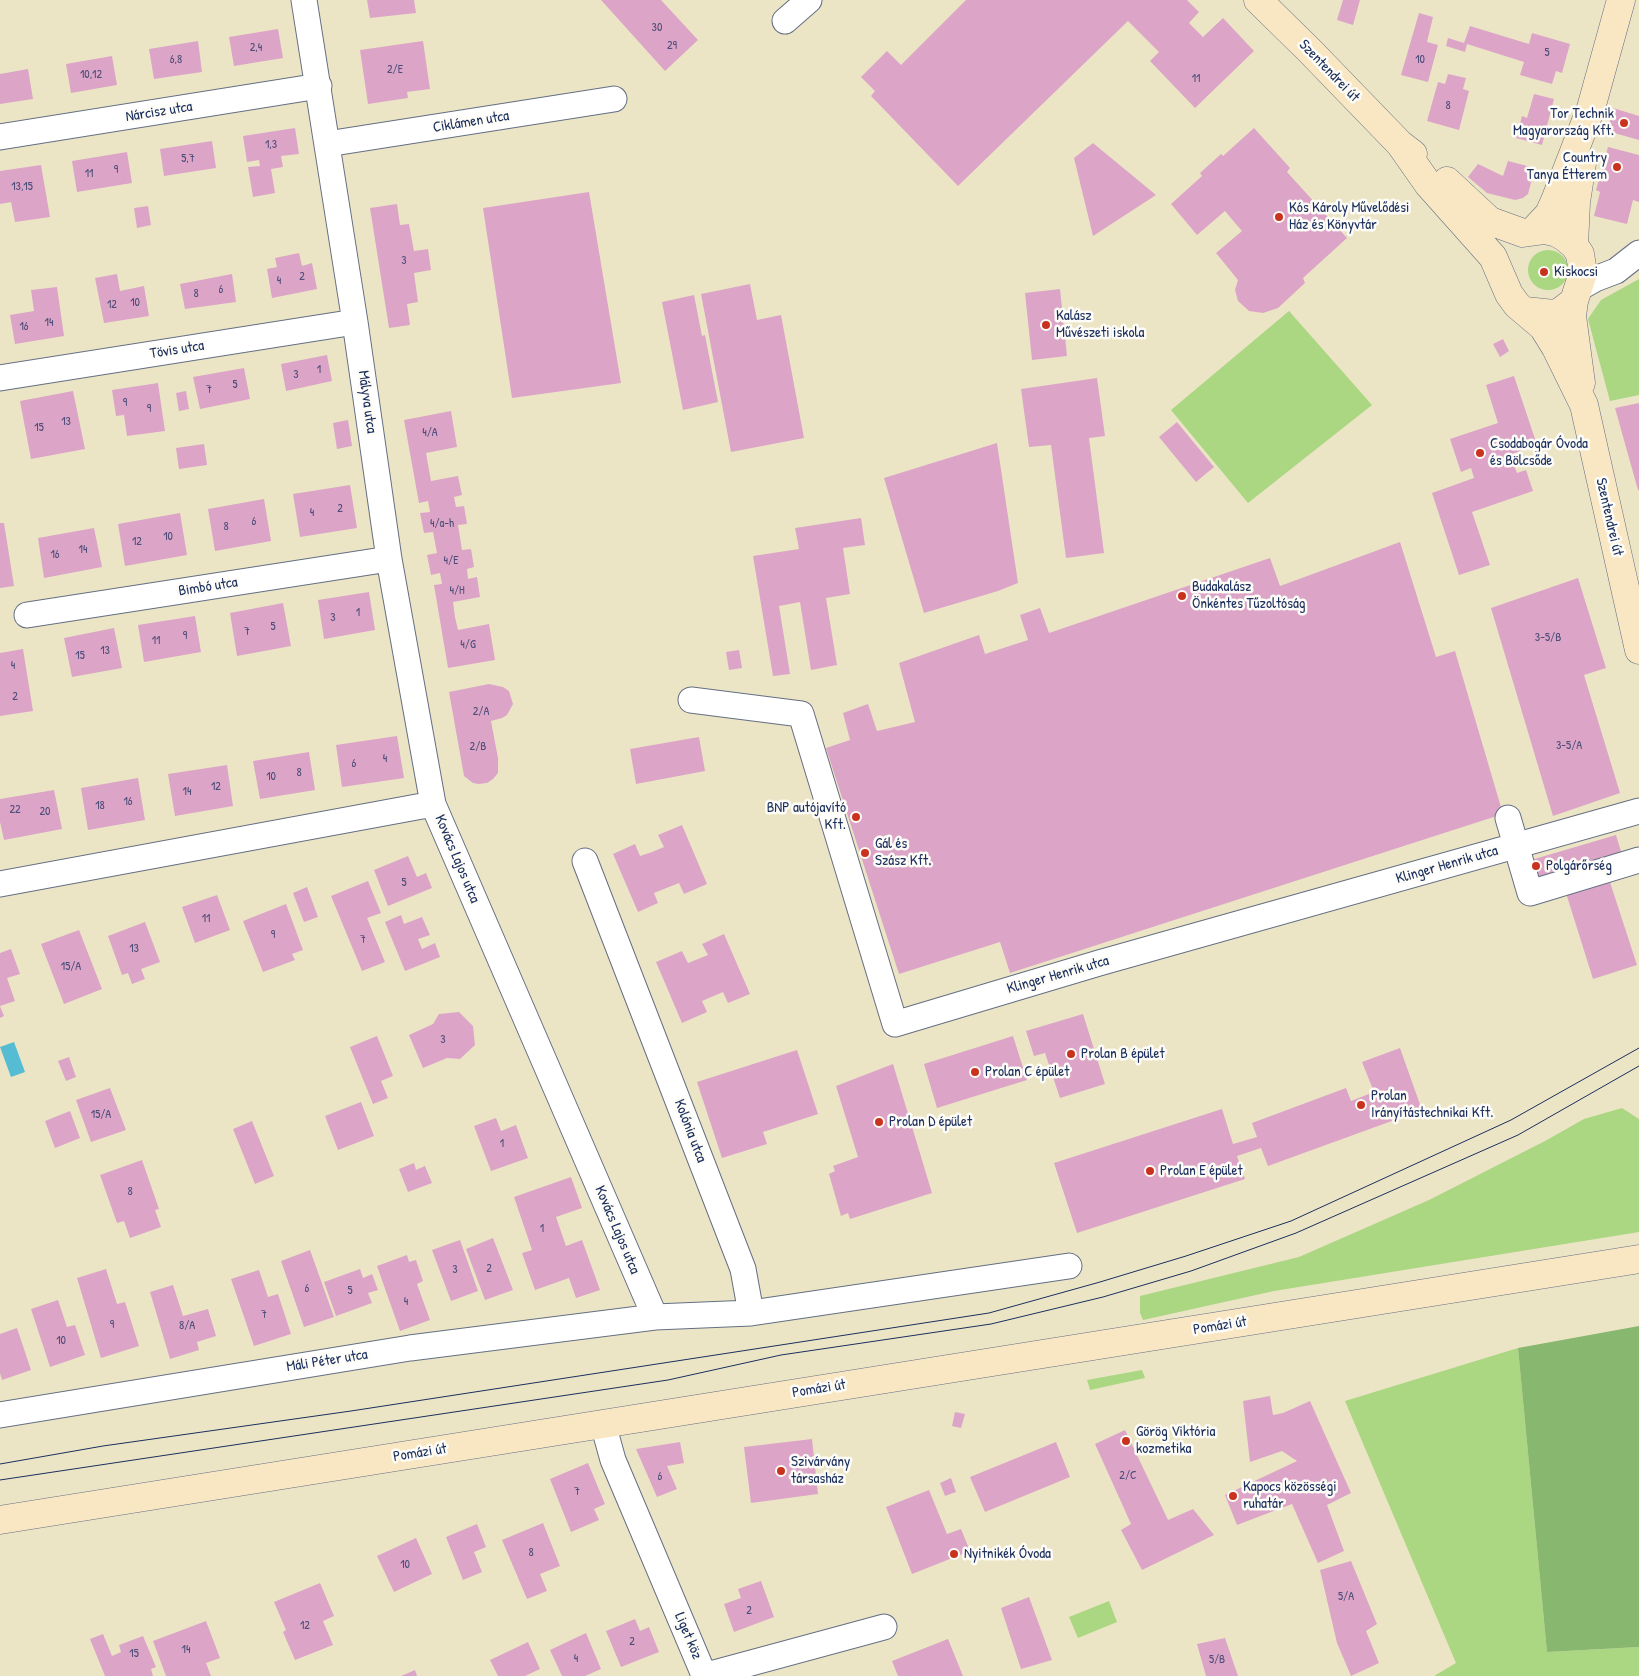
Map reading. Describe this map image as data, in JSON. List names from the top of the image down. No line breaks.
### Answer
{"streets":{"main road":["Szentendrei út","Pomázi út"],"street":["Nárcisz utca","Ciklámen utca","Tövis utca","Mályva utca","Bimbó utca","Kovács Lajos utca","Klinger Henrik utca","Kolónia utca","Máli Péter utca","Liget köz"]},"crossings":[["Nárcisz utca","Mályva utca"],["Ciklámen utca","Mályva utca"],["Tövis utca","Mályva utca"],["Mályva utca","Bimbó utca"],["Mályva utca","Kovács Lajos utca"],["Kovács Lajos utca","Máli Péter utca"],["Pomázi út","Liget köz"]],"places":["Tor Technik Magyarország Kft.","Country Tanya Étterem","Kós Károly Művelődési Ház és Könyvtár","Kiskocsi","Kalász Művészeti iskola","Csodabogár Óvoda és Bölcsőde","Budakalász Önkéntes Tűzoltóság","BNP autójavító Kft.","Gál és Szász Kft.","Polgárőrség","Prolan B épület","Prolan C épület","Prolan Irányítástechnikai Kft.","Prolan D épület","Prolan E épület","Görög Viktória kozmetika","Szivárvány társasház","Kapocs közösségi ruhatár","Nyitnikék Óvoda"],"house_numbers":["30","29","2,4","5","6,8","10","2/E","10,12","11","8","1,3","5,7","9","11","13,15","3","2","4","6","8","10","12","14","16","1","3","5","7","9","9","13","15","4/A","2","4","6","4/a-h","8","10","12","14","16","4/E","4/H","1","3","5","7","9","3-5/B","11","4/G","13","15","4","2","2/A","3-5/A","2/B","4","6","8","10","12","14","16","18","22","20","5","11","9","7","13","15/A","3","15/A","1","8","1","2","3","6","5","4","7","9","8/A","10","2/C","6","7","8","10","5/A","2","12","2","14","15","4","5/B"]}
